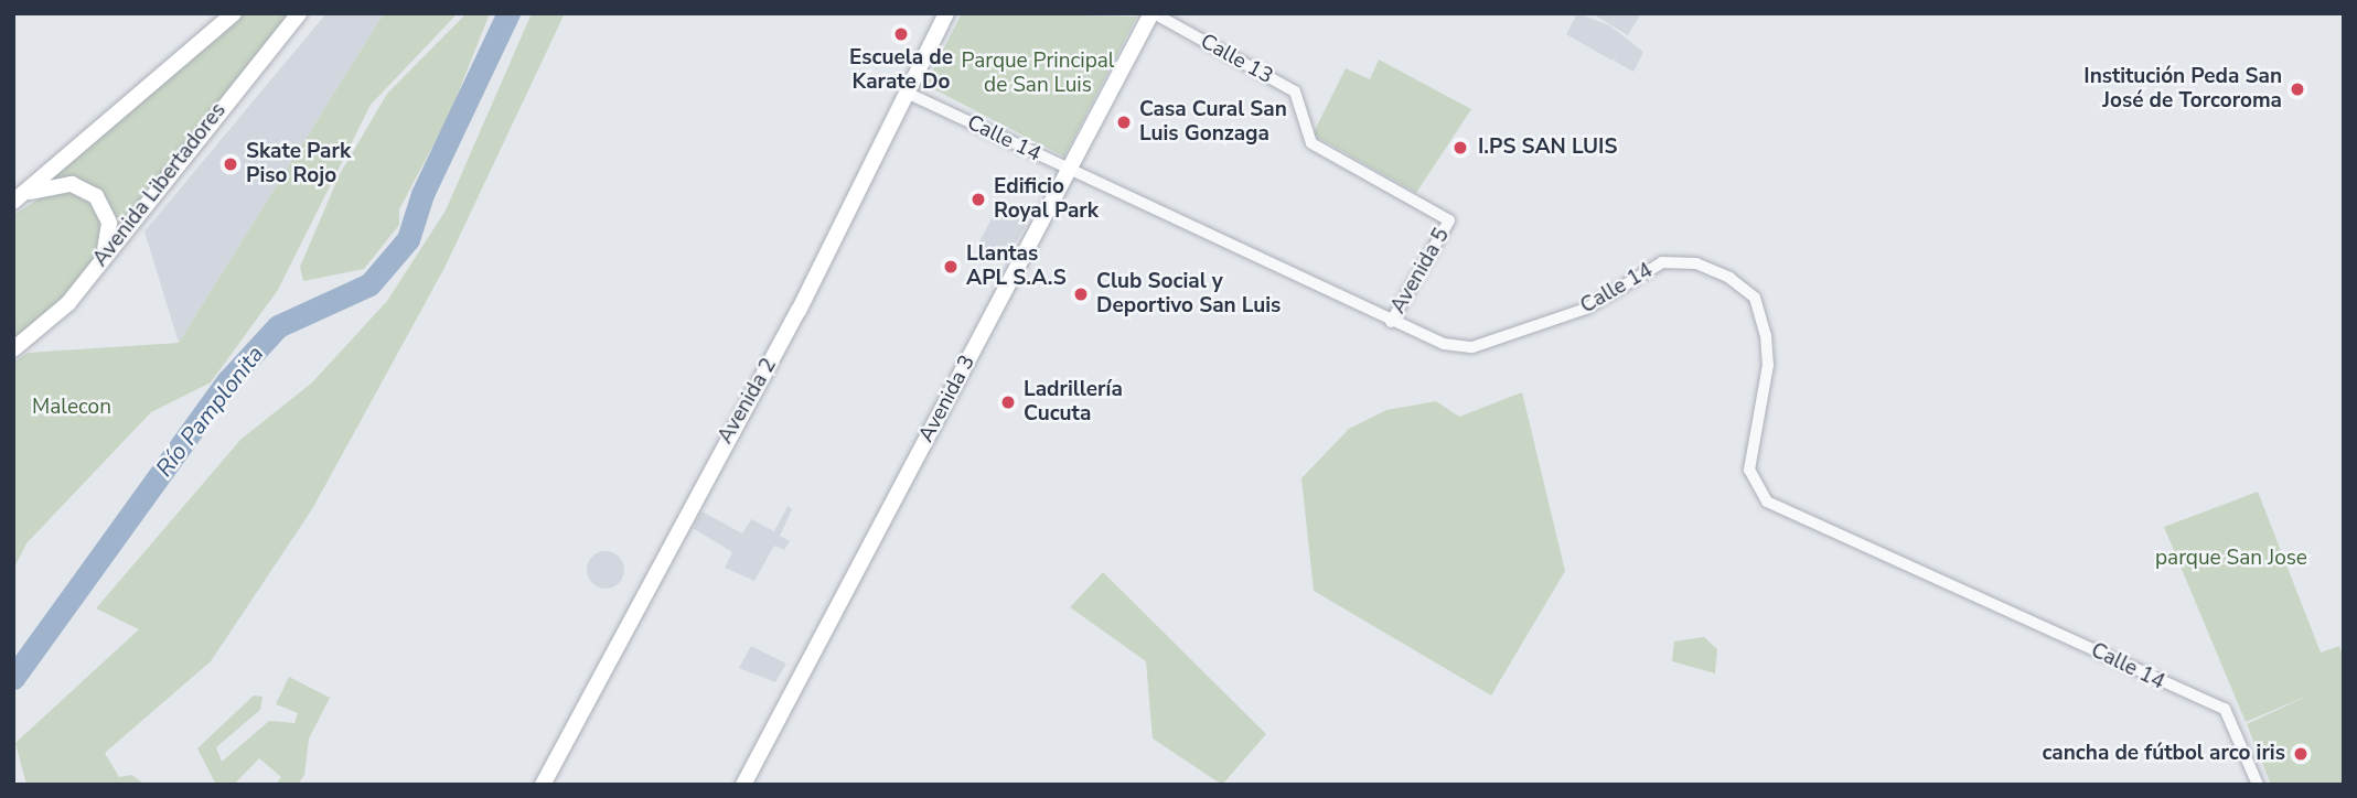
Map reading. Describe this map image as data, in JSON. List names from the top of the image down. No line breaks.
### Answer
{"streets":{"main road":["Avenida Libertadores","Avenida 3","Avenida 2"],"street":["Calle 13","Calle 14","Avenida 5"]},"crossings":[["Calle 13","Avenida 5"],["Calle 13","Avenida 3"],["Calle 14","Avenida 5"],["Calle 14","Avenida 3"],["Calle 14","Avenida 2"]],"water":["Río Pamplonita"],"parks":["Parque Principal de San Luis","Malecon","parque San Jose"],"places":["Escuela de Karate Do","Institución Peda San José de Torcoroma","Casa Cural San Luis Gonzaga","I.PS SAN LUIS","Skate Park Piso Rojo","Edificio Royal Park","Llantas APL S.A.S","Club Social y Deportivo San Luis","Ladrillería Cucuta","cancha de fútbol arco iris"]}
